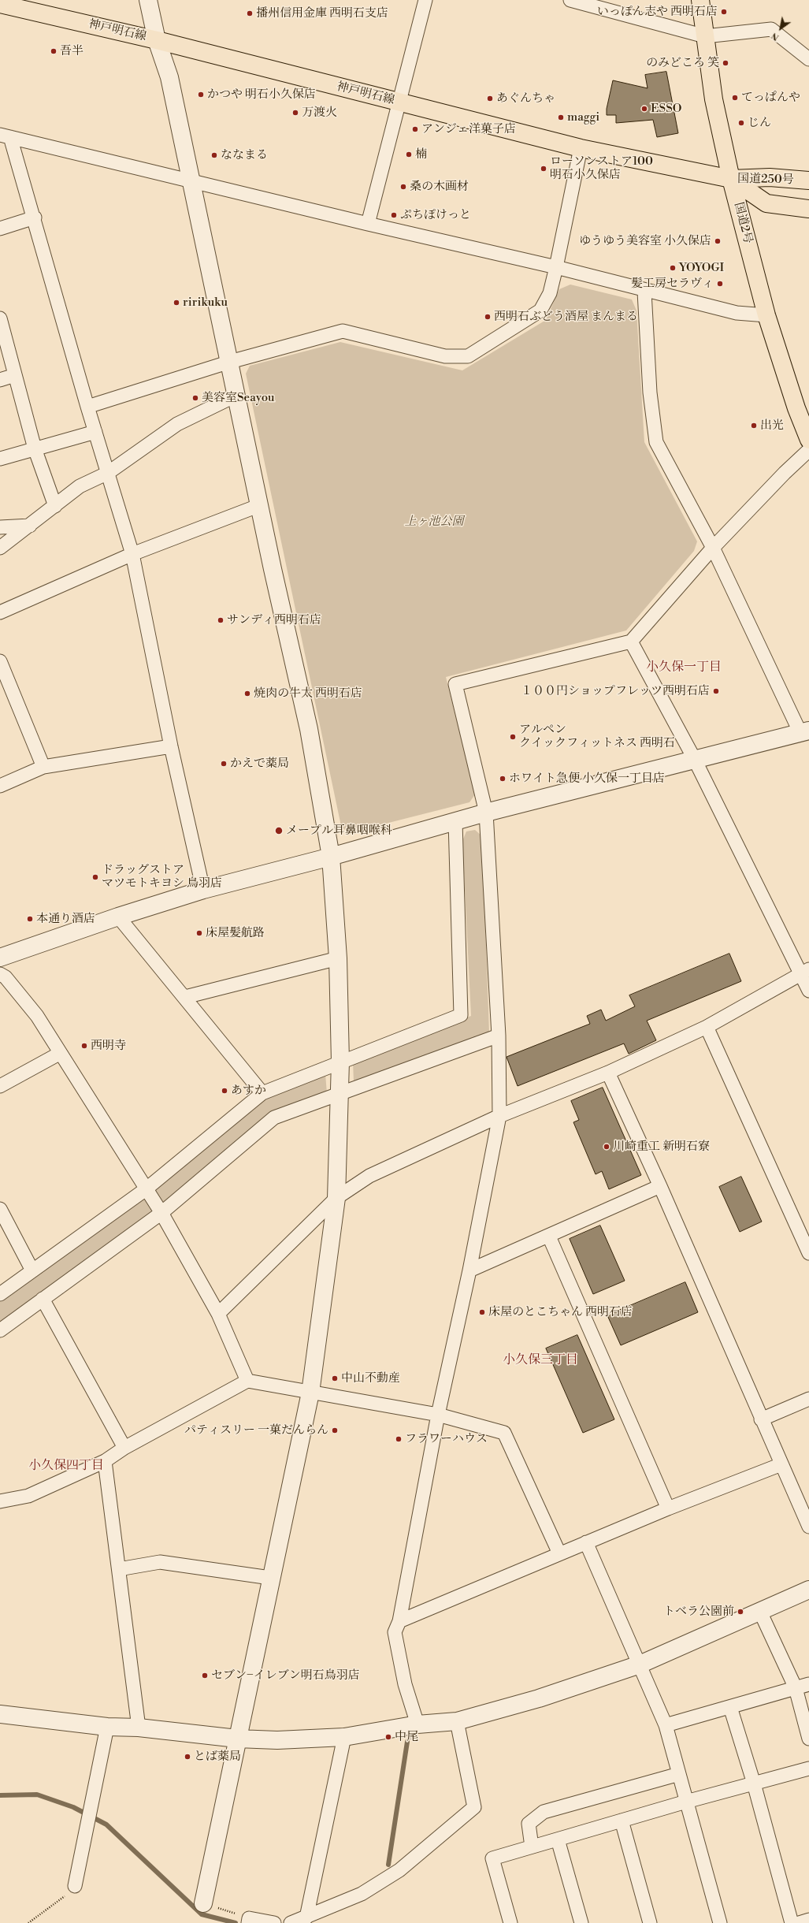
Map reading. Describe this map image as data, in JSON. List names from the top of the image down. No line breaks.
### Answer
{"streets":{"main road":["神戸明石線","国道250号","国道2号"]},"crossings":[["神戸明石線","国道250号"],["神戸明石線","国道2号"],["国道250号","国道2号"]],"districts":["小久保一丁目","小久保三丁目","小久保四丁目"],"parks":["上ヶ池公園"],"places":["いっぽん志や 西明石店","播州信用金庫 西明石支店","吾半","のみどころ 笑","かつや 明石小久保店","てっぱんや","あぐんちゃ","ESSO","万渡火","maggi","じん","アンジェ洋菓子店","楠","ななまる","ローソンストア100 明石小久保店","桑の木画材","ぷちぽけっと","ゆうゆう美容室 小久保店","YOYOGI","髪工房セラヴィ","ririkuku","西明石ぶどう酒屋 まんまる","美容室Seayou","出光","サンディ西明石店","１００円ショップフレッツ西明石店","焼肉の牛太 西明石店","アルペン クイックフィットネス 西明石","かえで薬局","ホワイト急便 小久保一丁目店","メープル耳鼻咽喉科","ドラッグストア マツモトキヨシ 鳥羽店","本通り酒店","床屋髪航路","西明寺","あすか","川崎重工 新明石寮","床屋のとこちゃん 西明石店","中山不動産","パティスリー 一菓だんらん","フラワーハウス","トベラ公園前","セブン−イレブン明石鳥羽店","中尾","とば薬局"],"north":"bottom left"}
